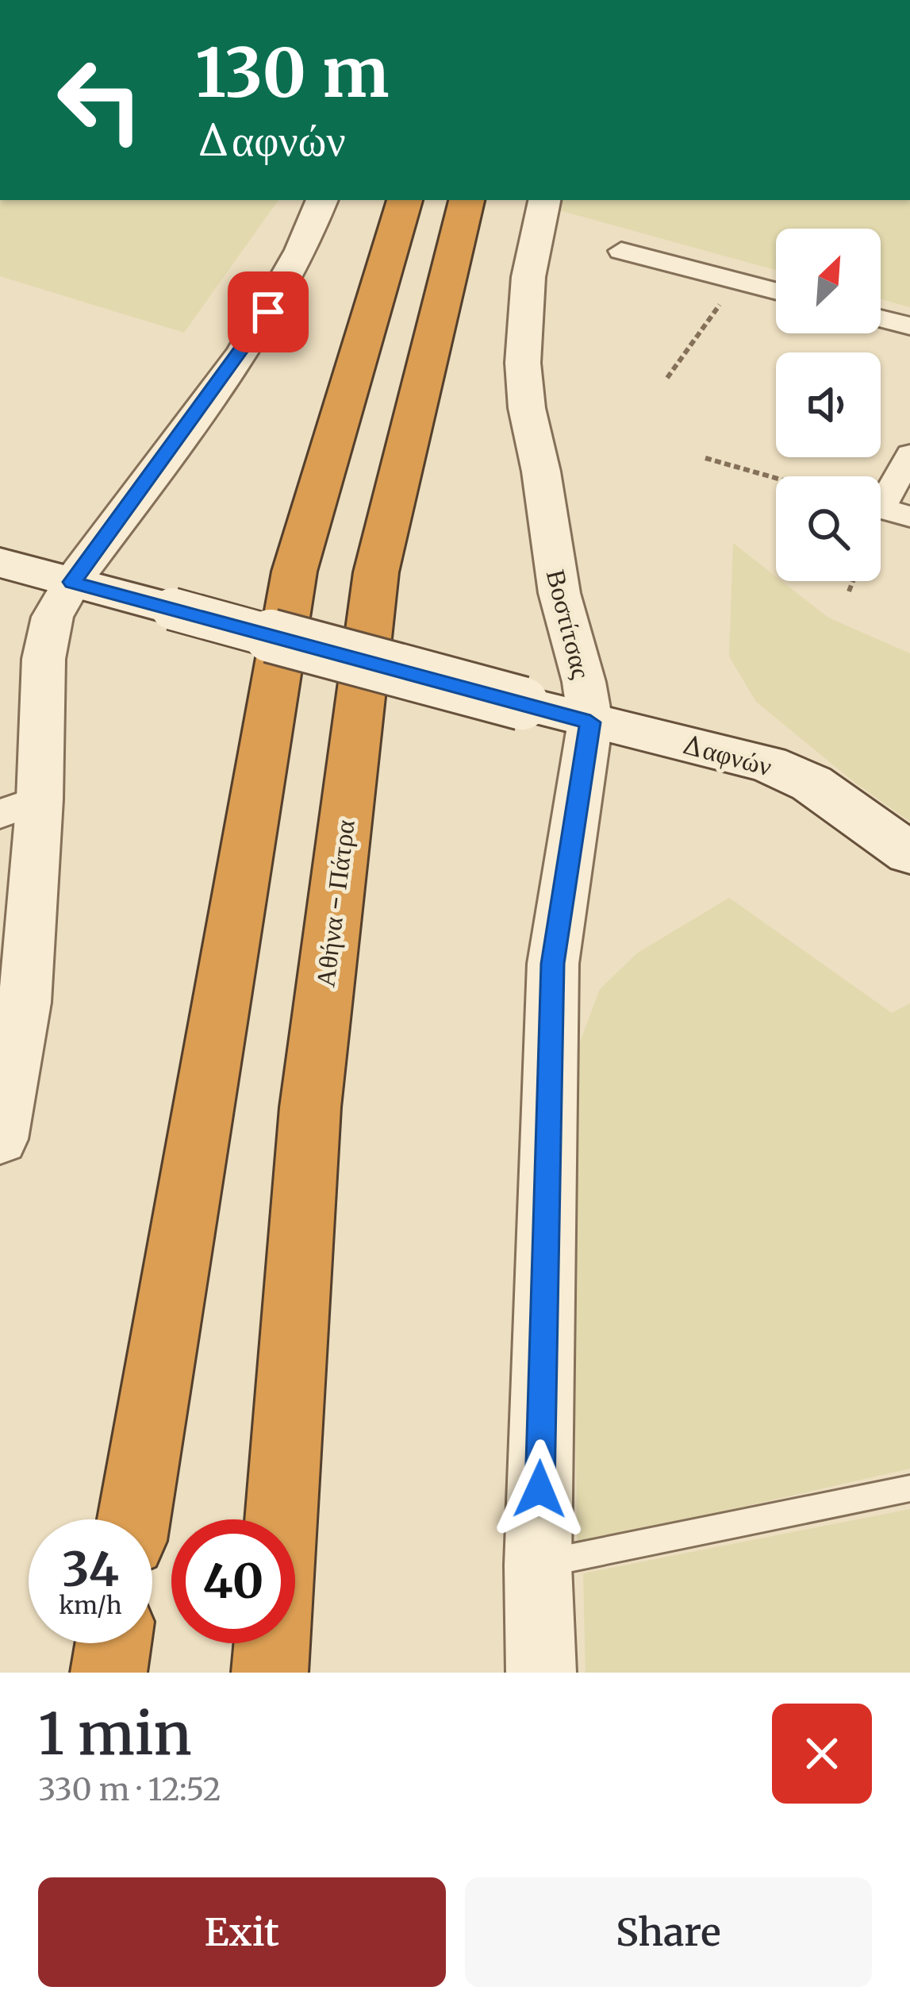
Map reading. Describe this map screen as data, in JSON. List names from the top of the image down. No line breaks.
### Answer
{"streets":{"highway":["Αθήνα - Πάτρα"],"main road":["Δαφνών"],"street":["Βοστίτσας"]},"crossings":[["Βοστίτσας","Δαφνών"]],"north":"top right","page":{"turn":["130 m","Δαφνών"],"speed":"34 km/h","limit":"40","heading":["1 min","330 m · 12:52"],"buttons":["Exit","Share"]}}
